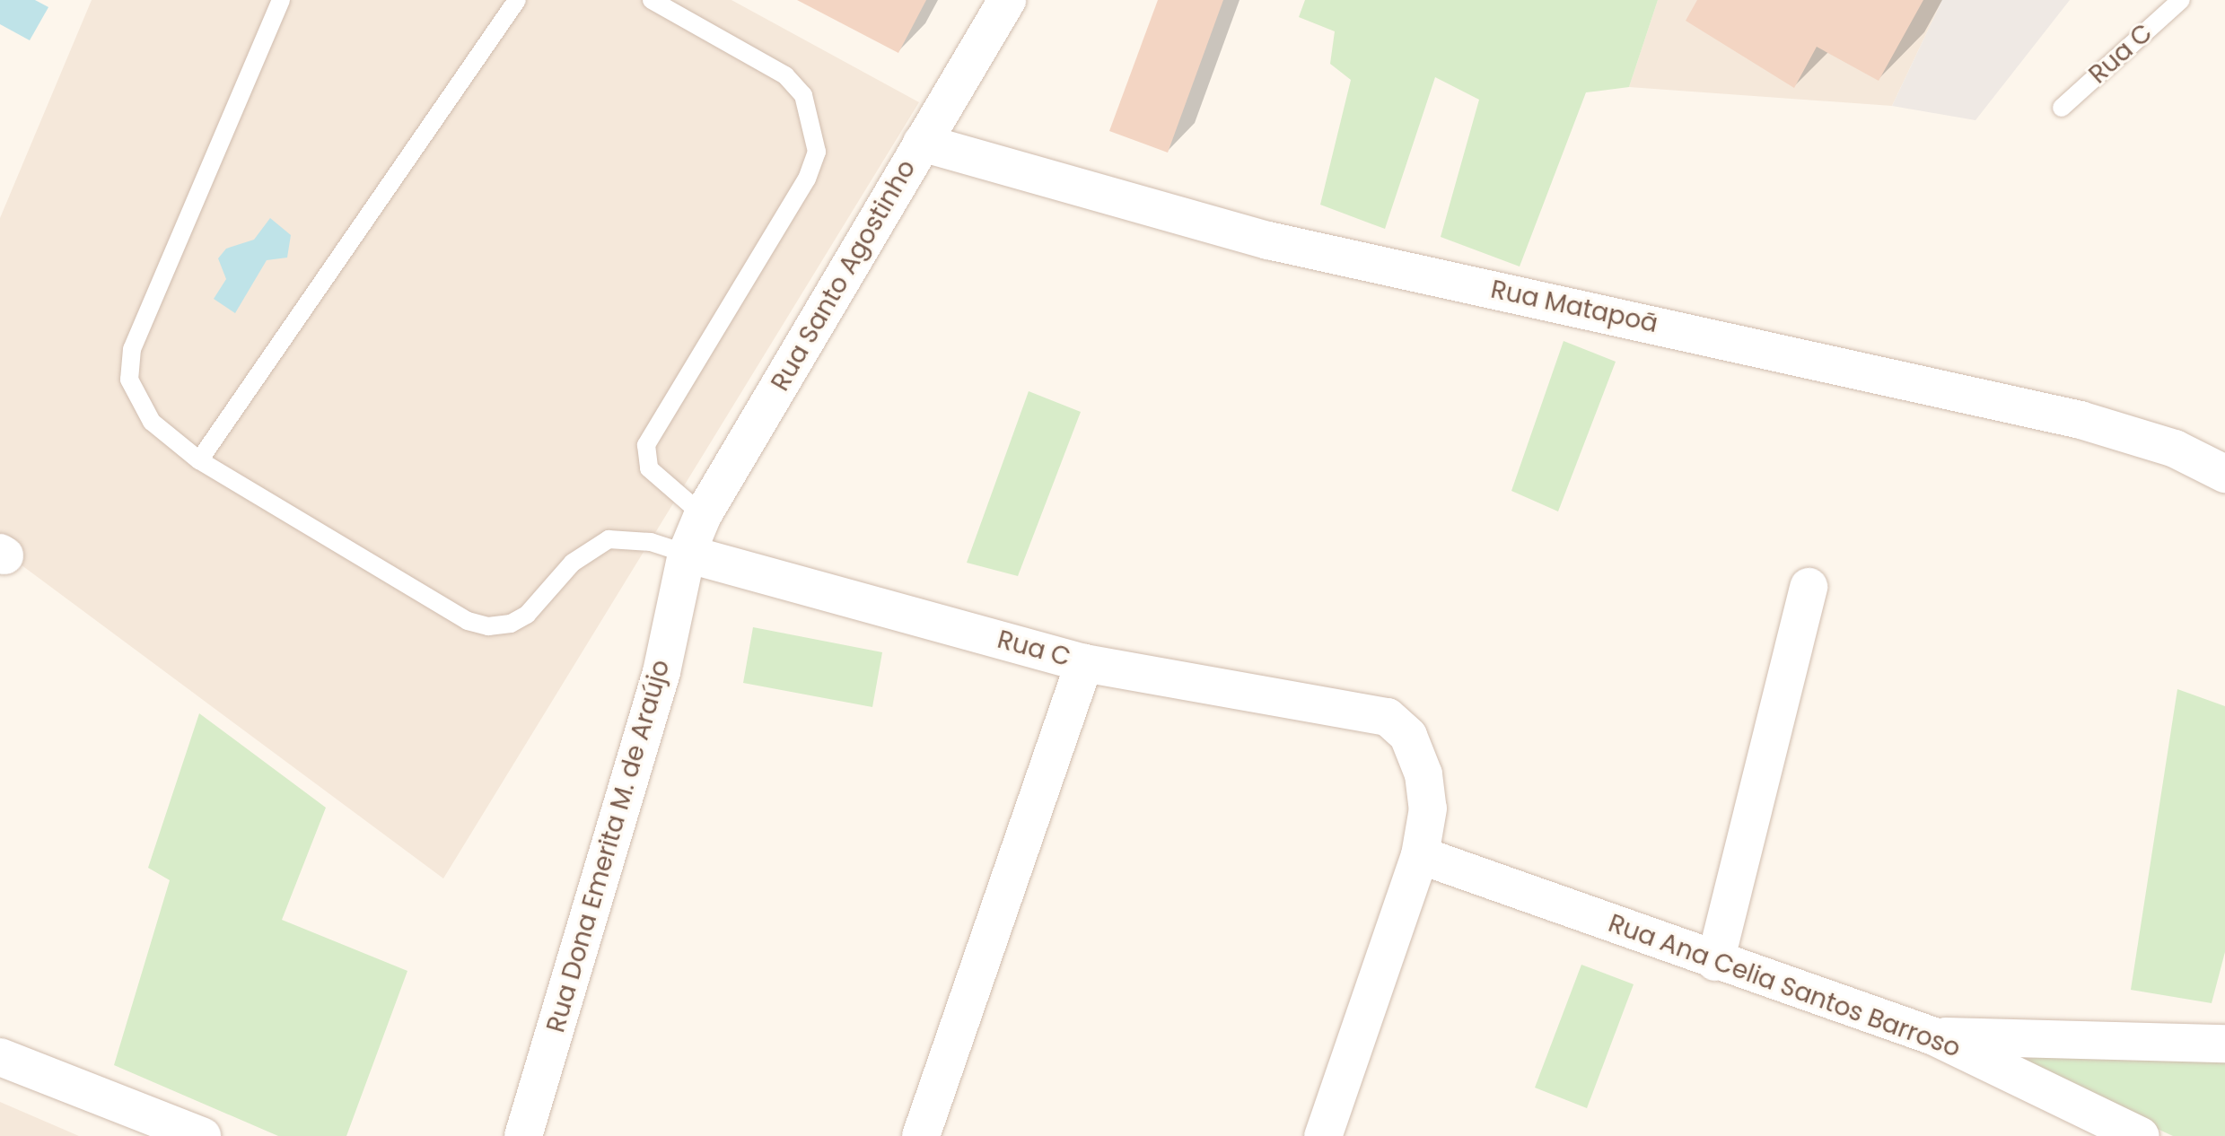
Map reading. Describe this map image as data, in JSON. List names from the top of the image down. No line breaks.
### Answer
{"streets":{"street":["Rua C","Rua Santo Agostinho","Rua Matapoã","Rua Dona Emerita M. de Araújo","Rua Ana Celia Santos Barroso"]},"crossings":[["Rua C","Rua Santo Agostinho"],["Rua C","Rua Dona Emerita M. de Araújo"],["Rua C","Rua Ana Celia Santos Barroso"],["Rua Santo Agostinho","Rua Matapoã"],["Rua Santo Agostinho","Rua Dona Emerita M. de Araújo"]]}
